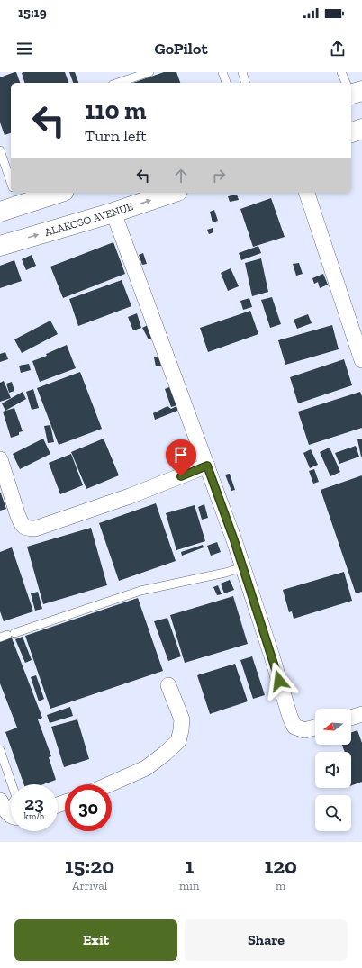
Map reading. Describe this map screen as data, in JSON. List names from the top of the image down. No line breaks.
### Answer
{"streets":{"street":["ALAKOSO AVENUE"]},"one_way":["ALAKOSO AVENUE"],"north":"left","page":{"status":"15:19","header":"GoPilot","turn":["110 m","Turn left"],"speed":"23 km/h","limit":"30","eta":["15:20","Arrival","1","min","120","m"],"buttons":["Exit","Share"]}}
